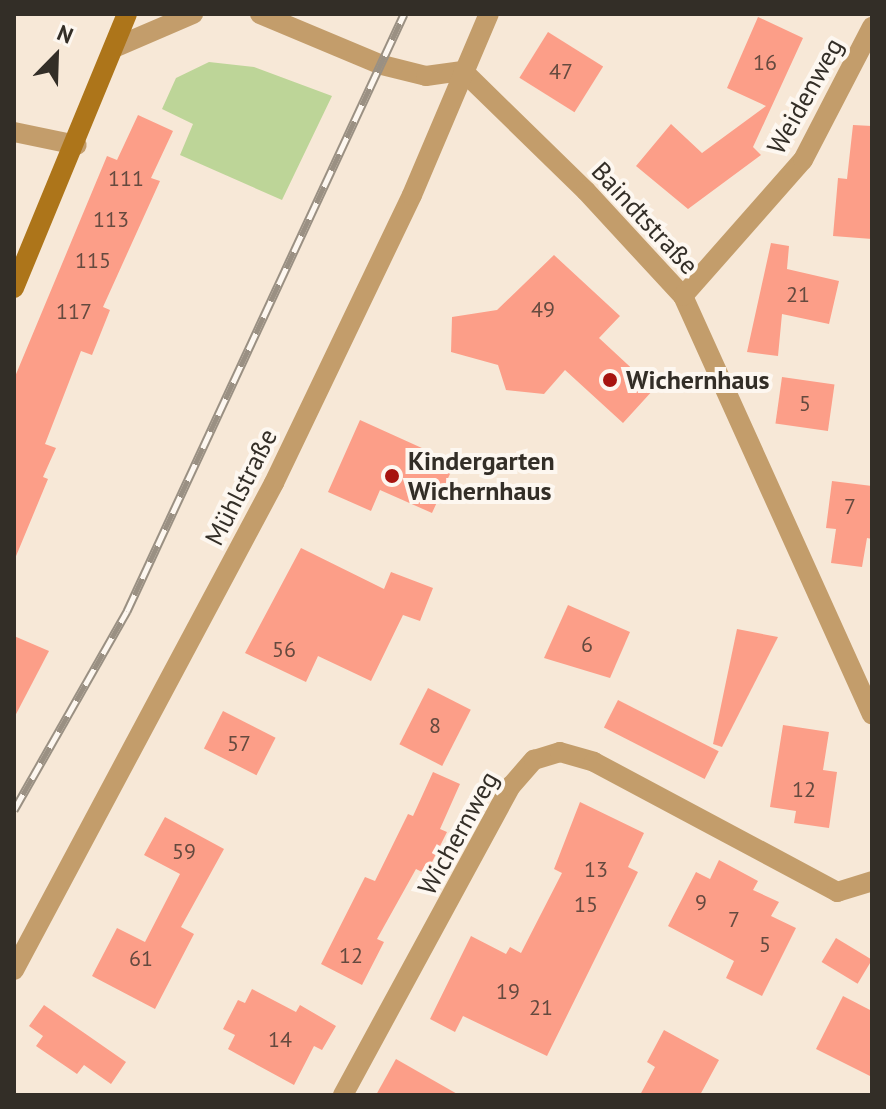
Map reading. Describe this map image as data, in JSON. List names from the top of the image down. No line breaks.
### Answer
{"streets":{"street":["Weidenweg","Baindtstraße","Mühlstraße","Wichernweg"]},"crossings":[["Weidenweg","Baindtstraße"],["Baindtstraße","Mühlstraße"]],"places":["Wichernhaus","Kindergarten Wichernhaus"],"house_numbers":["16","47","111","113","115","21","49","117","5","7","6","56","8","57","12","59","13","9","15","7","5","12","61","19","21","14"],"north":"top right"}
